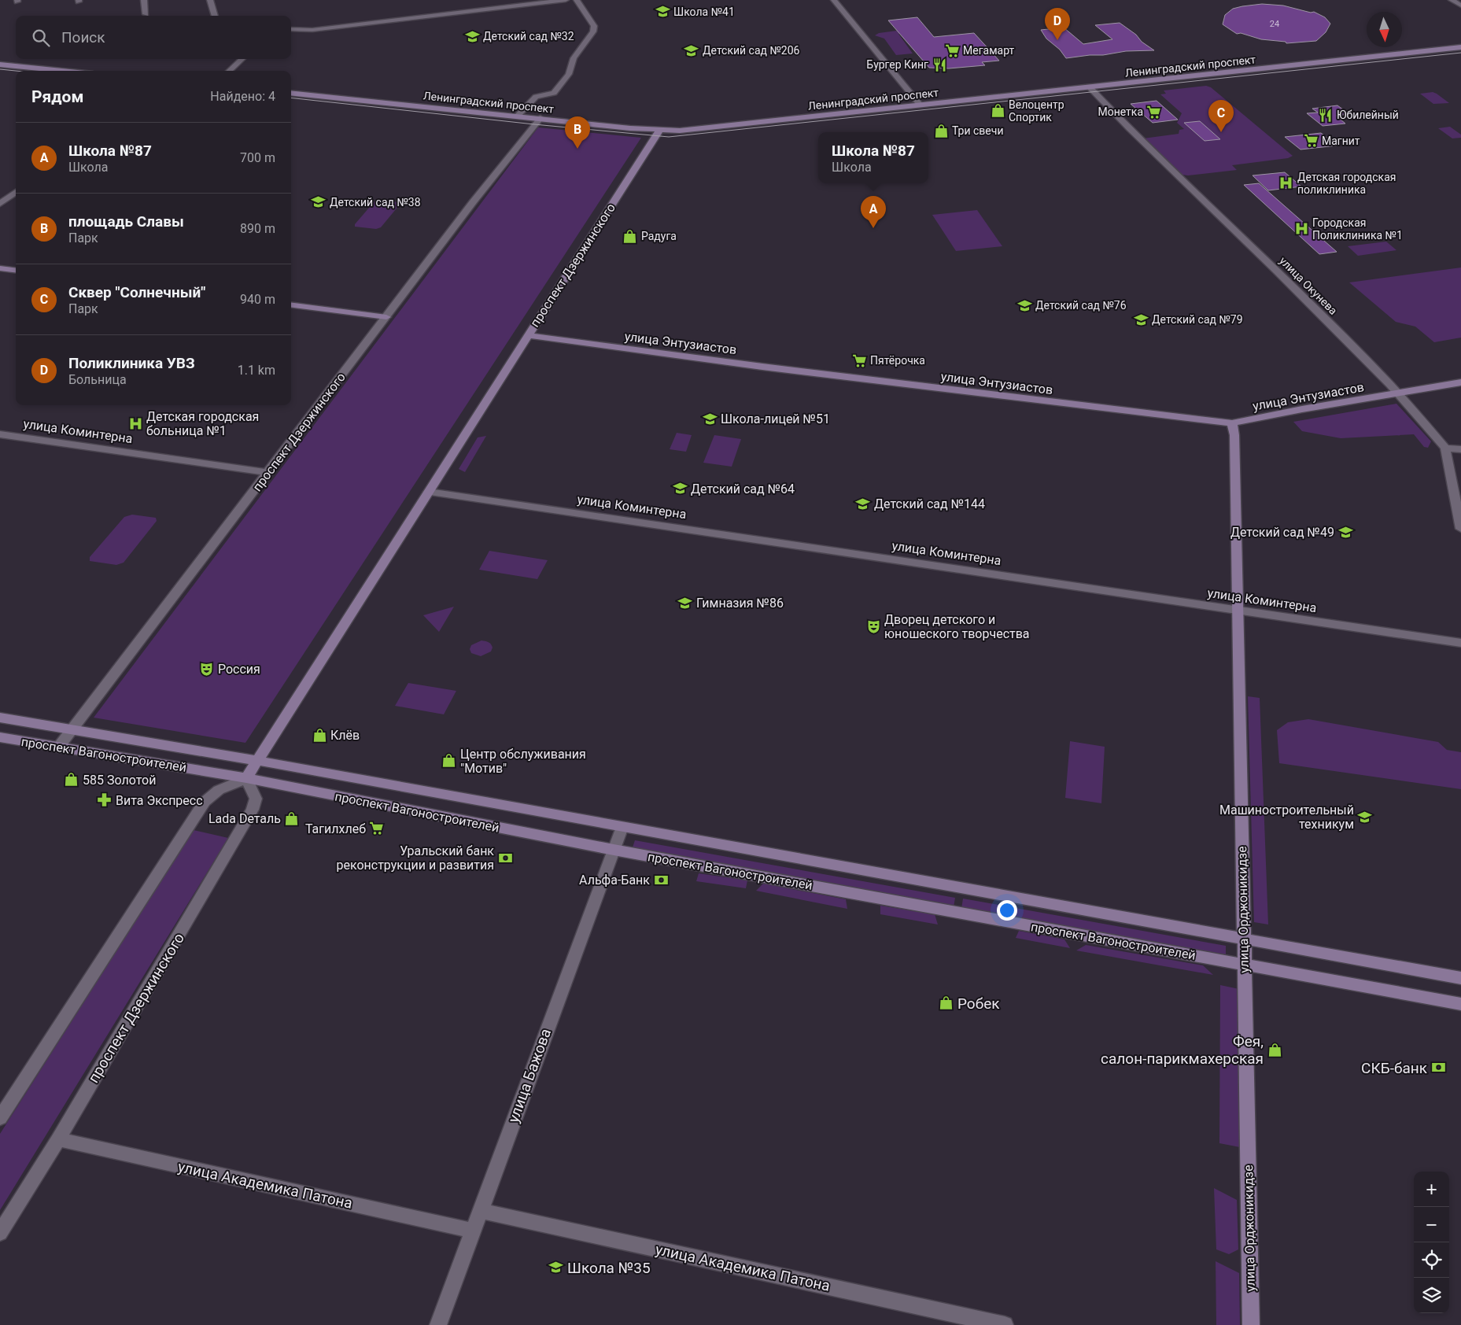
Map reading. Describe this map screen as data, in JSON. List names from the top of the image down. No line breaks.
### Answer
{"streets":{"main road":["Ленинградский проспект","проспект Дзержинского","улица Энтузиастов","проспект Вагоностроителей","улица Орджоникидзе"],"street":["улица Окунева","улица Коминтерна","улица Бажова","улица Академика Патона"]},"crossings":[["Ленинградский проспект","проспект Дзержинского"],["Ленинградский проспект","улица Окунева"],["проспект Дзержинского","улица Энтузиастов"],["проспект Дзержинского","улица Коминтерна"],["проспект Дзержинского","проспект Вагоностроителей"],["проспект Дзержинского","улица Академика Патона"],["улица Окунева","улица Энтузиастов"],["улица Энтузиастов","улица Орджоникидзе"],["улица Коминтерна","улица Орджоникидзе"],["проспект Вагоностроителей","улица Орджоникидзе"],["проспект Вагоностроителей","улица Бажова"],["улица Бажова","улица Академика Патона"]],"places":{"school or university":["Школа №41","Детский сад №32","Детский сад №206","Детский сад №38","Детский сад №76","Детский сад №79","Школа-лицей №51","Детский сад №64","Детский сад №144","Детский сад №49","Гимназия №86","Машиностроительный техникум","Школа №35"],"supermarket":["Мегамарт","Монетка","Магнит","Пятёрочка","Тагилхлеб"],"restaurant":["Бургер Кинг","Юбилейный"],"shop":["Велоцентр Спортик","Три свечи","Радуга","Клёв","Центр обслуживания \"Мотив\"","585 Золотой","Lada Dеталь","Робек","Фея, салон-парикмахерская"],"hospital":["Детская городская поликлиника","Городская Поликлиника №1","Детская городская больница №1"],"theatre":["Дворец детского и юношеского творчества","Россия"],"pharmacy":["Вита Экспресс"],"bank":["Уральский банк реконструкции и развития","Альфа-Банк","СКБ-банк"]},"house_numbers":["24"],"north":"bottom","page":{"pins":["D","C","B","A"],"search":"Поиск","heading":["Рядом","Найдено: 4"],"list":[{"mark":"A","name":"Школа №87","note":"Школа","value":"700 m"},{"mark":"B","name":"площадь Славы","note":"Парк","value":"890 m"},{"mark":"C","name":"Сквер \"Солнечный\"","note":"Парк","value":"940 m"},{"mark":"D","name":"Поликлиника УВЗ","note":"Больница","value":"1.1 km"}],"popup":["Школа №87","Школа"],"map_buttons":["+","−"]}}
